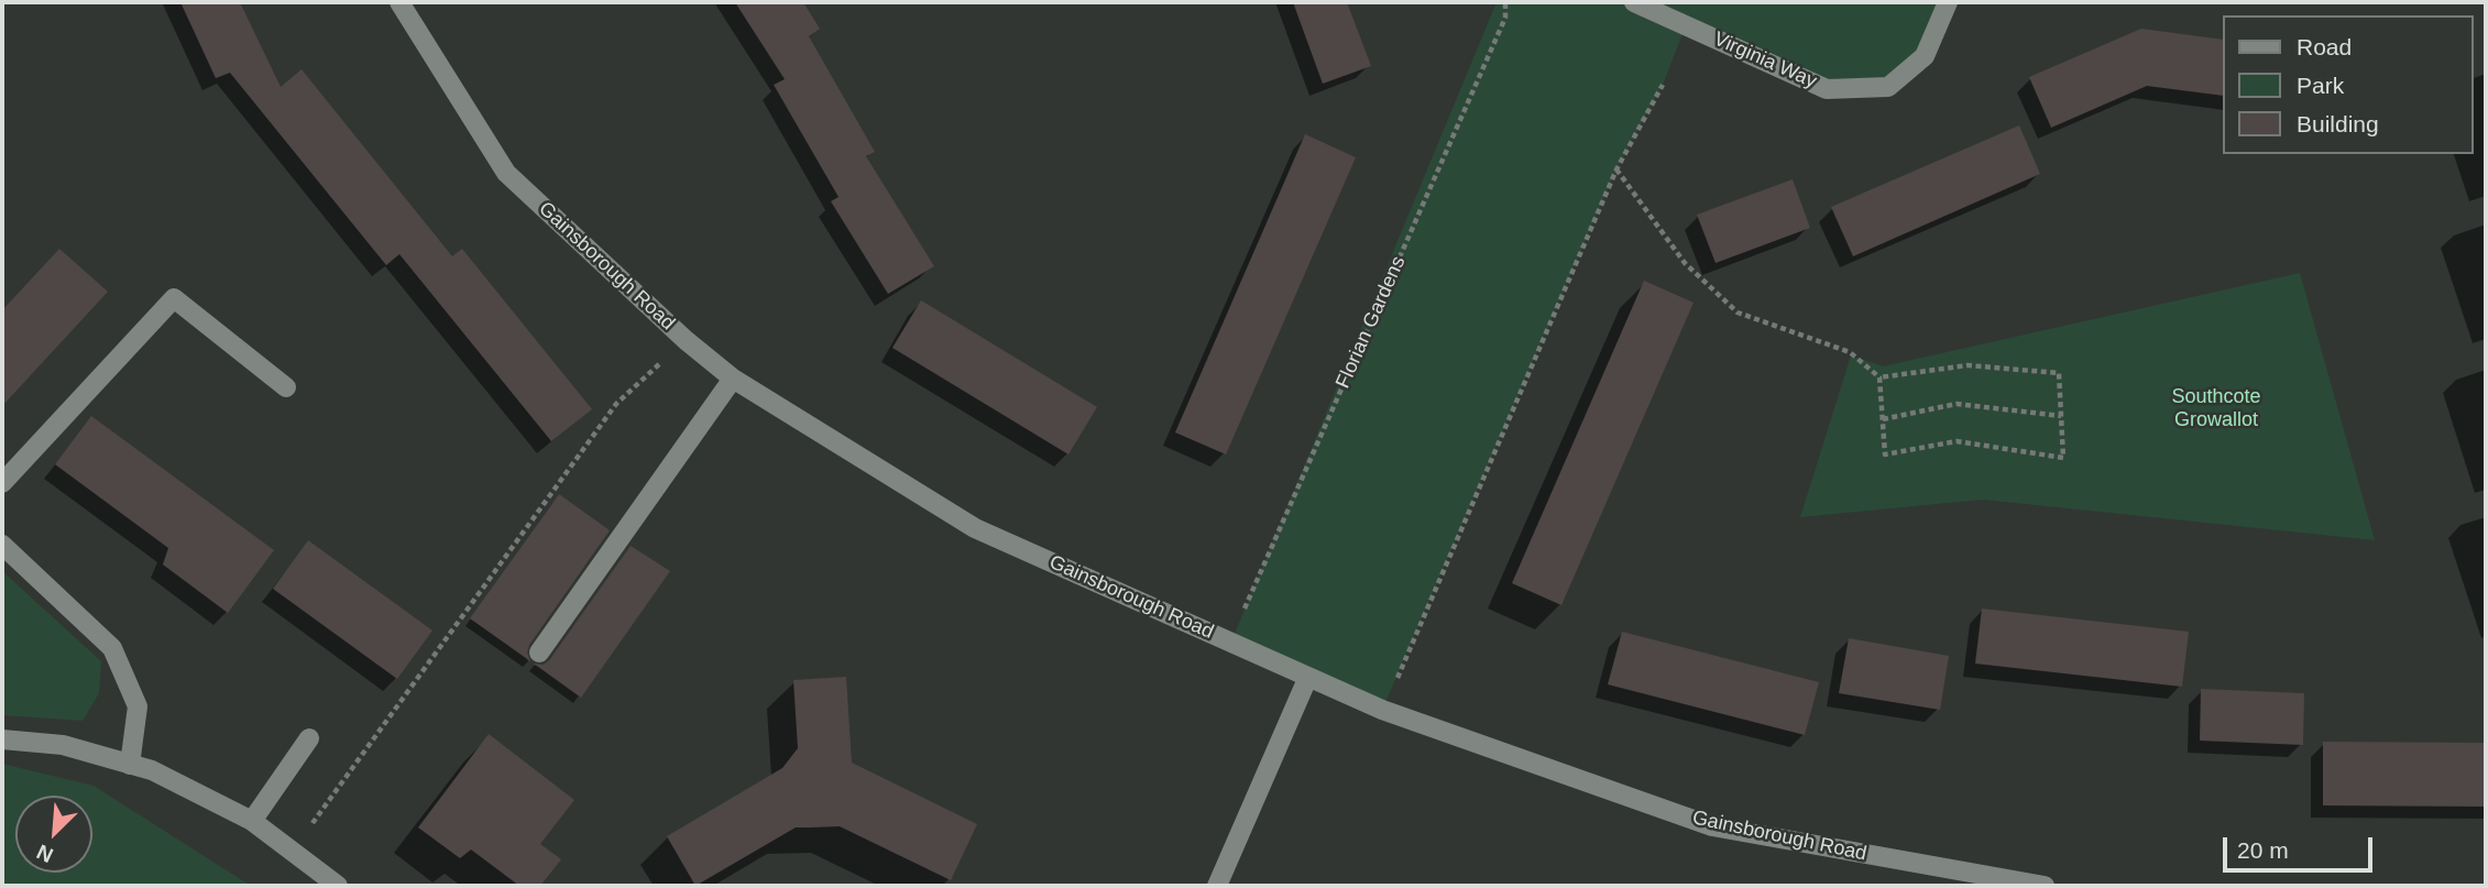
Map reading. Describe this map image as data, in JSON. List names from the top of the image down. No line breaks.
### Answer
{"streets":{"street":["Virginia Way","Gainsborough Road"],"path":["Florian Gardens"]},"crossings":[["Gainsborough Road","Florian Gardens"]],"parks":["Southcote Growallot"],"legend":["Road","Park","Building"],"scale_bar":"20 m","north":"bottom left"}
